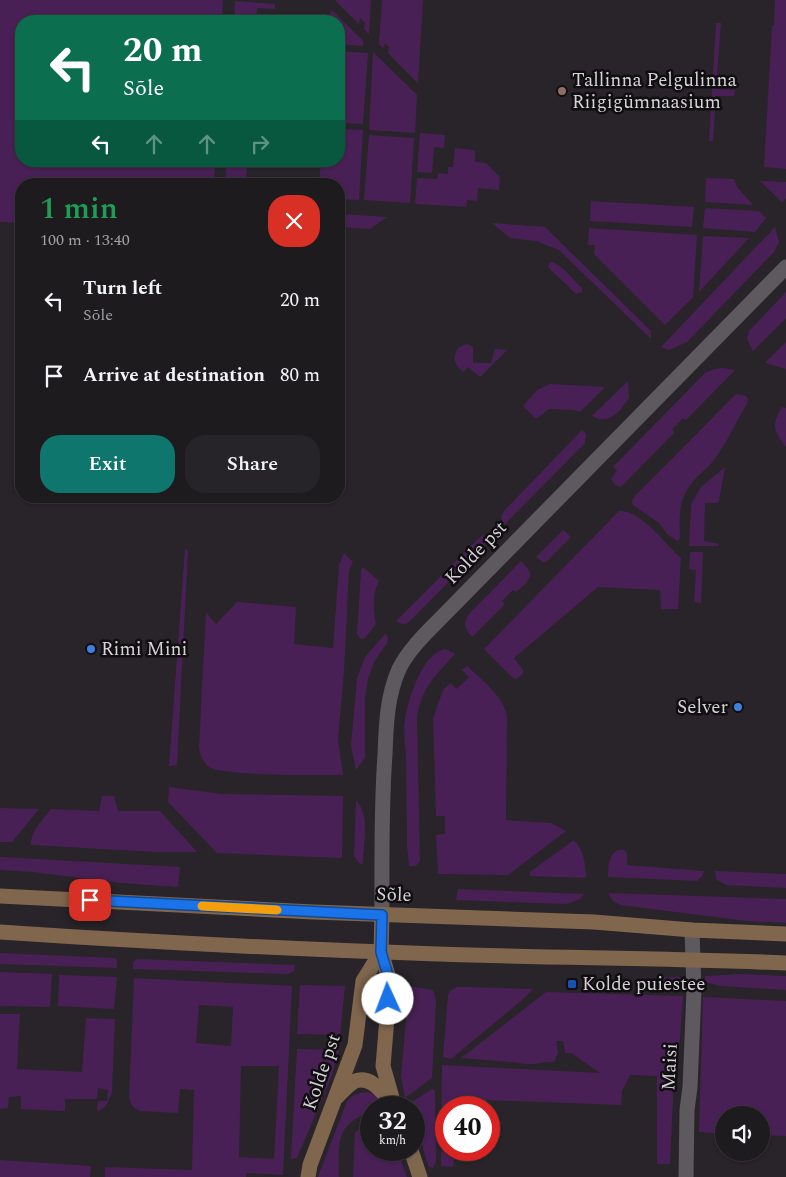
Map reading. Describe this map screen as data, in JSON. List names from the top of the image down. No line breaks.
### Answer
{"streets":{"main road":["Kolde pst","Sõle"],"street":["Maisi"]},"crossings":[["Kolde pst","Sõle"],["Sõle","Maisi"]],"places":{"other":["Tallinna Pelgulinna Riigigümnaasium","Rimi Mini","Selver"],"transit":["Kolde puiestee"]},"page":{"turn":["20 m","Sõle"],"heading":["1 min","100 m · 13:40"],"list":[{"name":"Turn left","note":"Sõle","value":"20 m"},{"name":"Arrive at destination","value":"80 m"}],"buttons":["Exit","Share"],"speed":"32 km/h","limit":"40"}}
